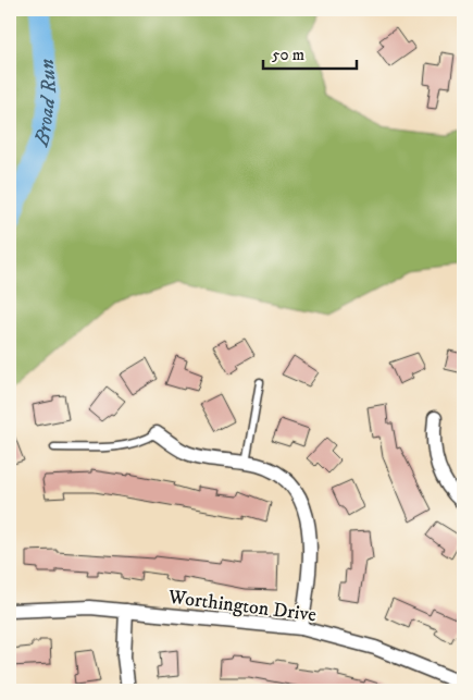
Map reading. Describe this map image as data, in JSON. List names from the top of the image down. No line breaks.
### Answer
{"streets":{"street":["Worthington Drive"]},"water":["Broad Run"],"scale_bar":"50 m"}
